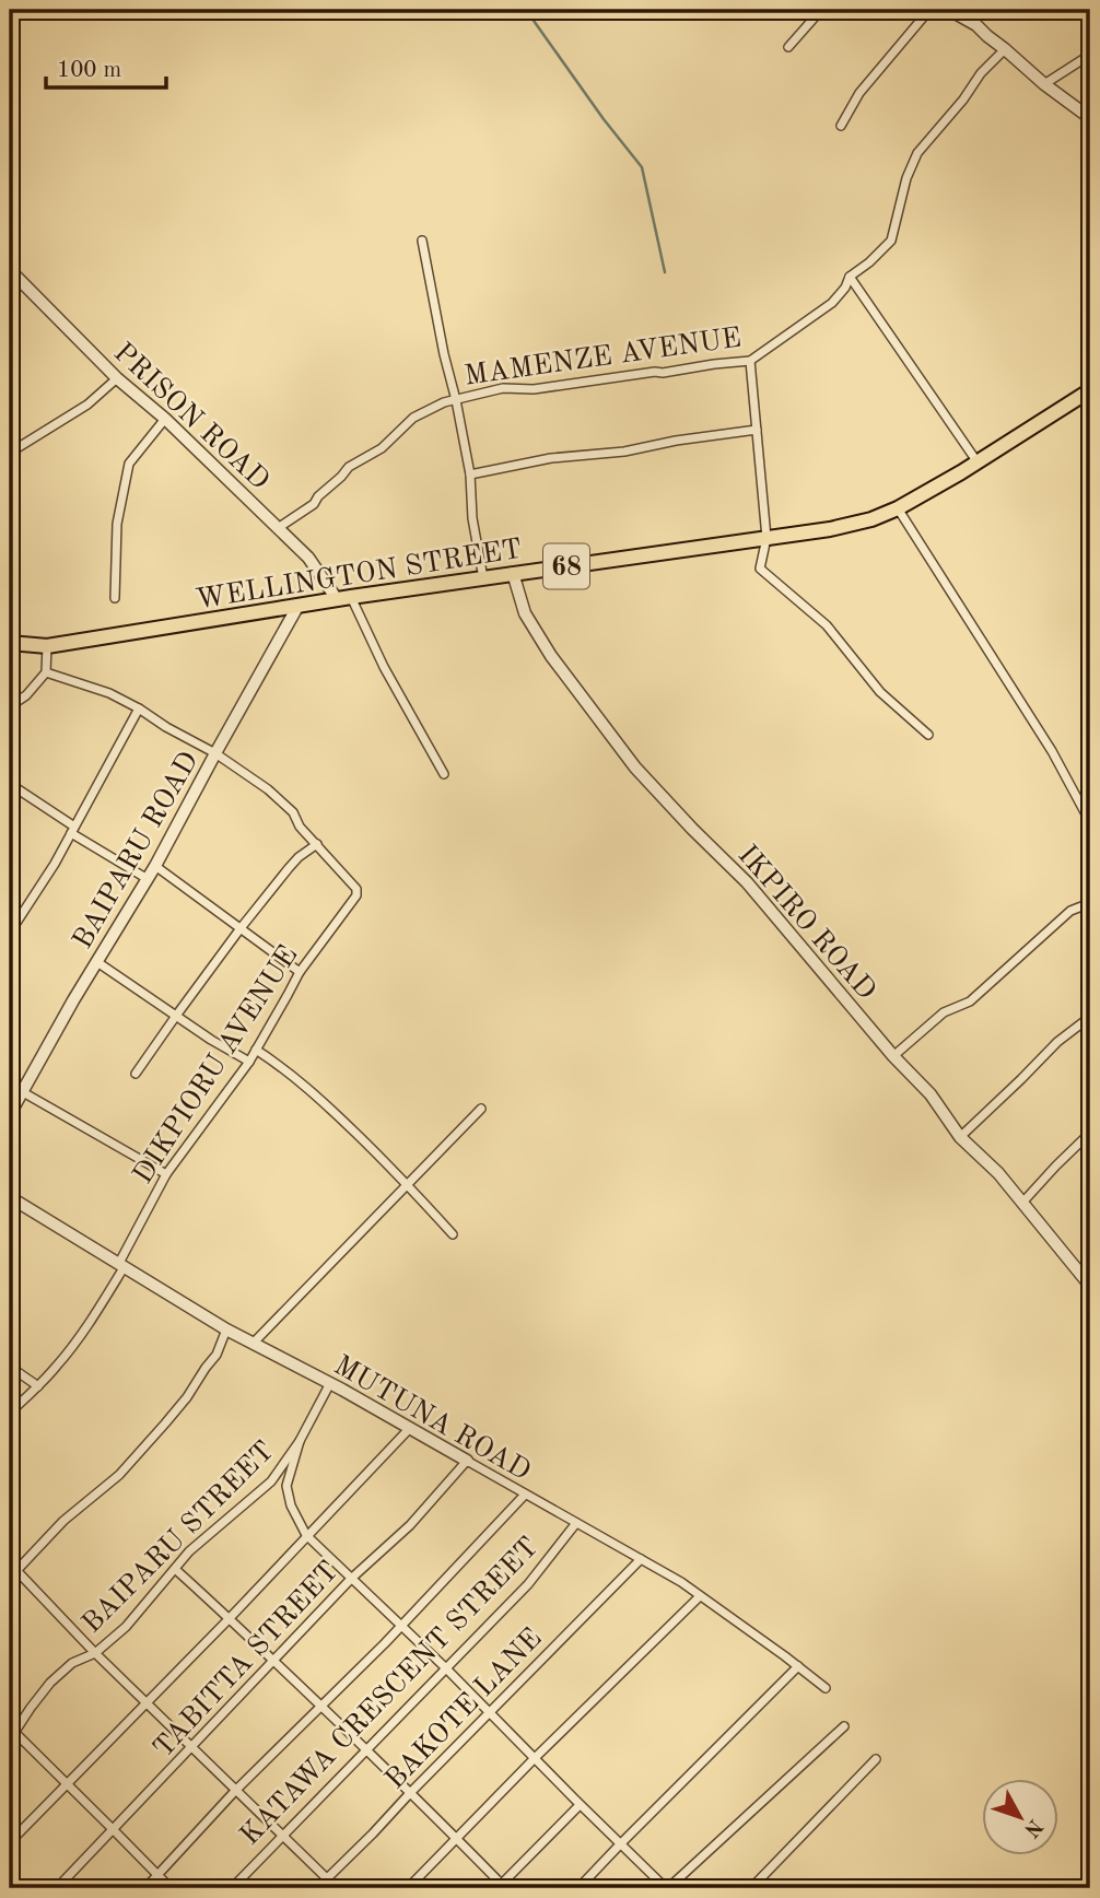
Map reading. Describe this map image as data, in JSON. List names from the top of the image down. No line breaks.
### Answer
{"streets":{"main road":["68","WELLINGTON STREET"],"street":["MAMENZE AVENUE","PRISON ROAD","BAIPARU ROAD","IKPIRO ROAD","DIKPIORU AVENUE","MUTUNA ROAD","BAIPARU STREET","TABITTA STREET","KATAWA CRESCENT STREET","BAKOTE LANE"]},"crossings":[["MAMENZE AVENUE","PRISON ROAD"],["PRISON ROAD","WELLINGTON STREET"],["WELLINGTON STREET","BAIPARU ROAD"],["WELLINGTON STREET","IKPIRO ROAD"],["DIKPIORU AVENUE","MUTUNA ROAD"],["MUTUNA ROAD","BAIPARU STREET"],["MUTUNA ROAD","TABITTA STREET"],["MUTUNA ROAD","KATAWA CRESCENT STREET"],["MUTUNA ROAD","BAKOTE LANE"]],"scale_bar":"100 m","north":"bottom right"}
